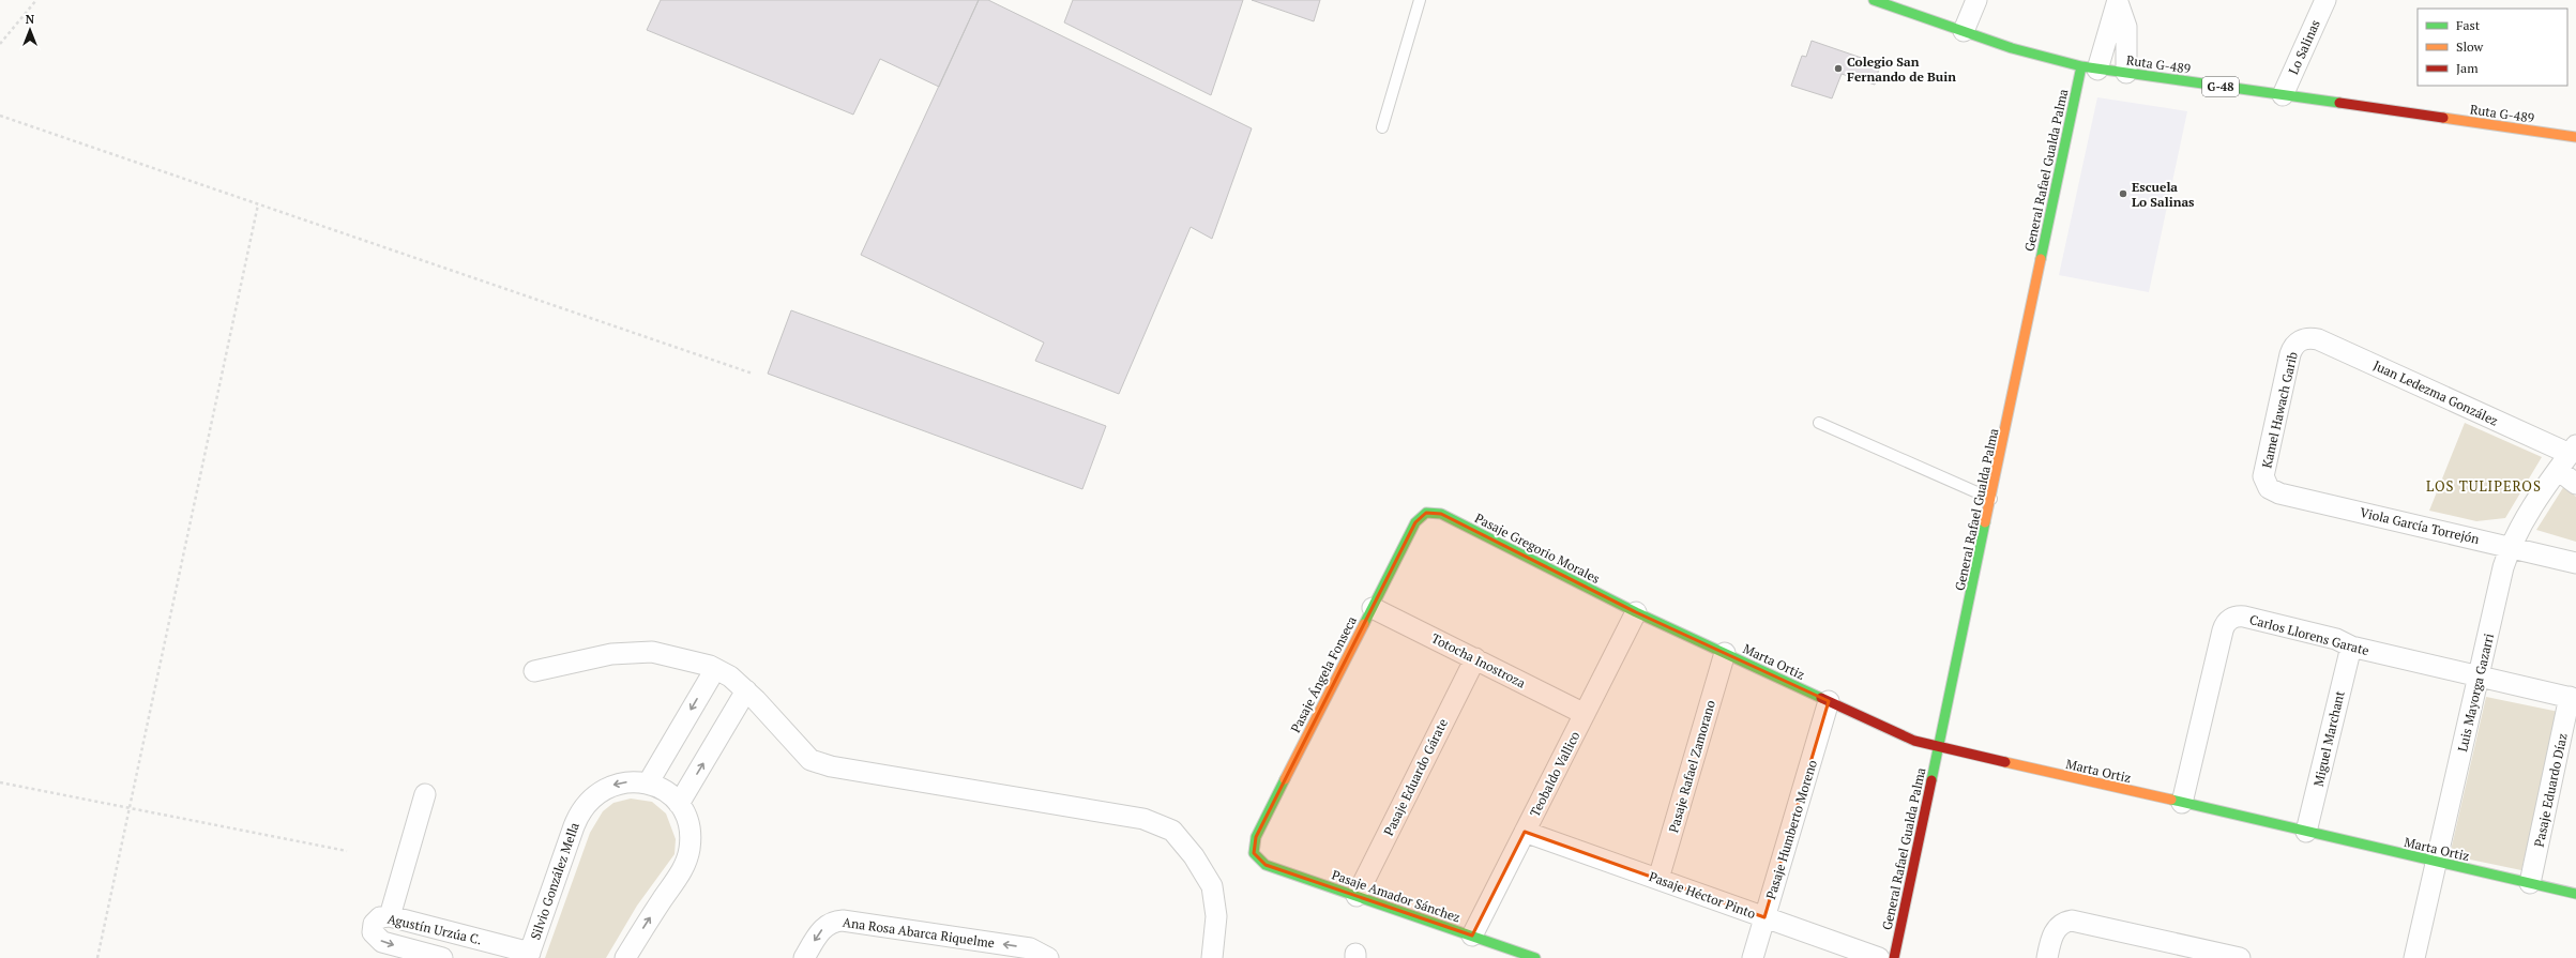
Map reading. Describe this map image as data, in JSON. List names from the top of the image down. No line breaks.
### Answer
{"streets":{"street":["Lo Salinas","Ruta G-489","G-48","General Rafael Gualda Palma","Juan Ledezma González","Kamel Hawach Garib","Viola García Torrejón","Pasaje Gregorio Morales","Carlos Llorens Garate","Totocha Inostroza","Marta Ortiz","Pasaje Ángela Fonseca","Luis Mayorga Gazarri","Miguel Marchant","Pasaje Rafael Zamorano","Teobaldo Vallico","Pasaje Eduardo Gárate","Pasaje Eduardo Díaz","Pasaje Humberto Moreno","Silvio González Mella","Pasaje Héctor Pinto","Pasaje Amador Sánchez","Agustín Urzúa C.","Ana Rosa Abarca Riquelme"]},"crossings":[["Lo Salinas","Ruta G-489"],["Ruta G-489","General Rafael Gualda Palma"],["General Rafael Gualda Palma","Marta Ortiz"],["Juan Ledezma González","Kamel Hawach Garib"],["Juan Ledezma González","Luis Mayorga Gazarri"],["Kamel Hawach Garib","Viola García Torrejón"],["Viola García Torrejón","Luis Mayorga Gazarri"],["Pasaje Gregorio Morales","Marta Ortiz"],["Pasaje Gregorio Morales","Pasaje Ángela Fonseca"],["Pasaje Gregorio Morales","Teobaldo Vallico"],["Carlos Llorens Garate","Marta Ortiz"],["Carlos Llorens Garate","Luis Mayorga Gazarri"],["Carlos Llorens Garate","Miguel Marchant"],["Carlos Llorens Garate","Pasaje Eduardo Díaz"],["Totocha Inostroza","Pasaje Ángela Fonseca"],["Totocha Inostroza","Teobaldo Vallico"],["Totocha Inostroza","Pasaje Eduardo Gárate"],["Marta Ortiz","Luis Mayorga Gazarri"],["Marta Ortiz","Miguel Marchant"],["Marta Ortiz","Pasaje Rafael Zamorano"],["Marta Ortiz","Teobaldo Vallico"],["Marta Ortiz","Pasaje Eduardo Díaz"],["Marta Ortiz","Pasaje Humberto Moreno"],["Pasaje Ángela Fonseca","Pasaje Amador Sánchez"],["Pasaje Rafael Zamorano","Pasaje Héctor Pinto"],["Teobaldo Vallico","Pasaje Héctor Pinto"],["Teobaldo Vallico","Pasaje Amador Sánchez"],["Pasaje Eduardo Gárate","Pasaje Amador Sánchez"],["Pasaje Humberto Moreno","Pasaje Héctor Pinto"],["Silvio González Mella","Agustín Urzúa C."]],"one_way":["Ana Rosa Abarca Riquelme"],"districts":["LOS TULIPEROS"],"places":["Colegio San Fernando de Buin","Escuela Lo Salinas"],"legend":["Fast","Slow","Jam"],"north":"top"}
